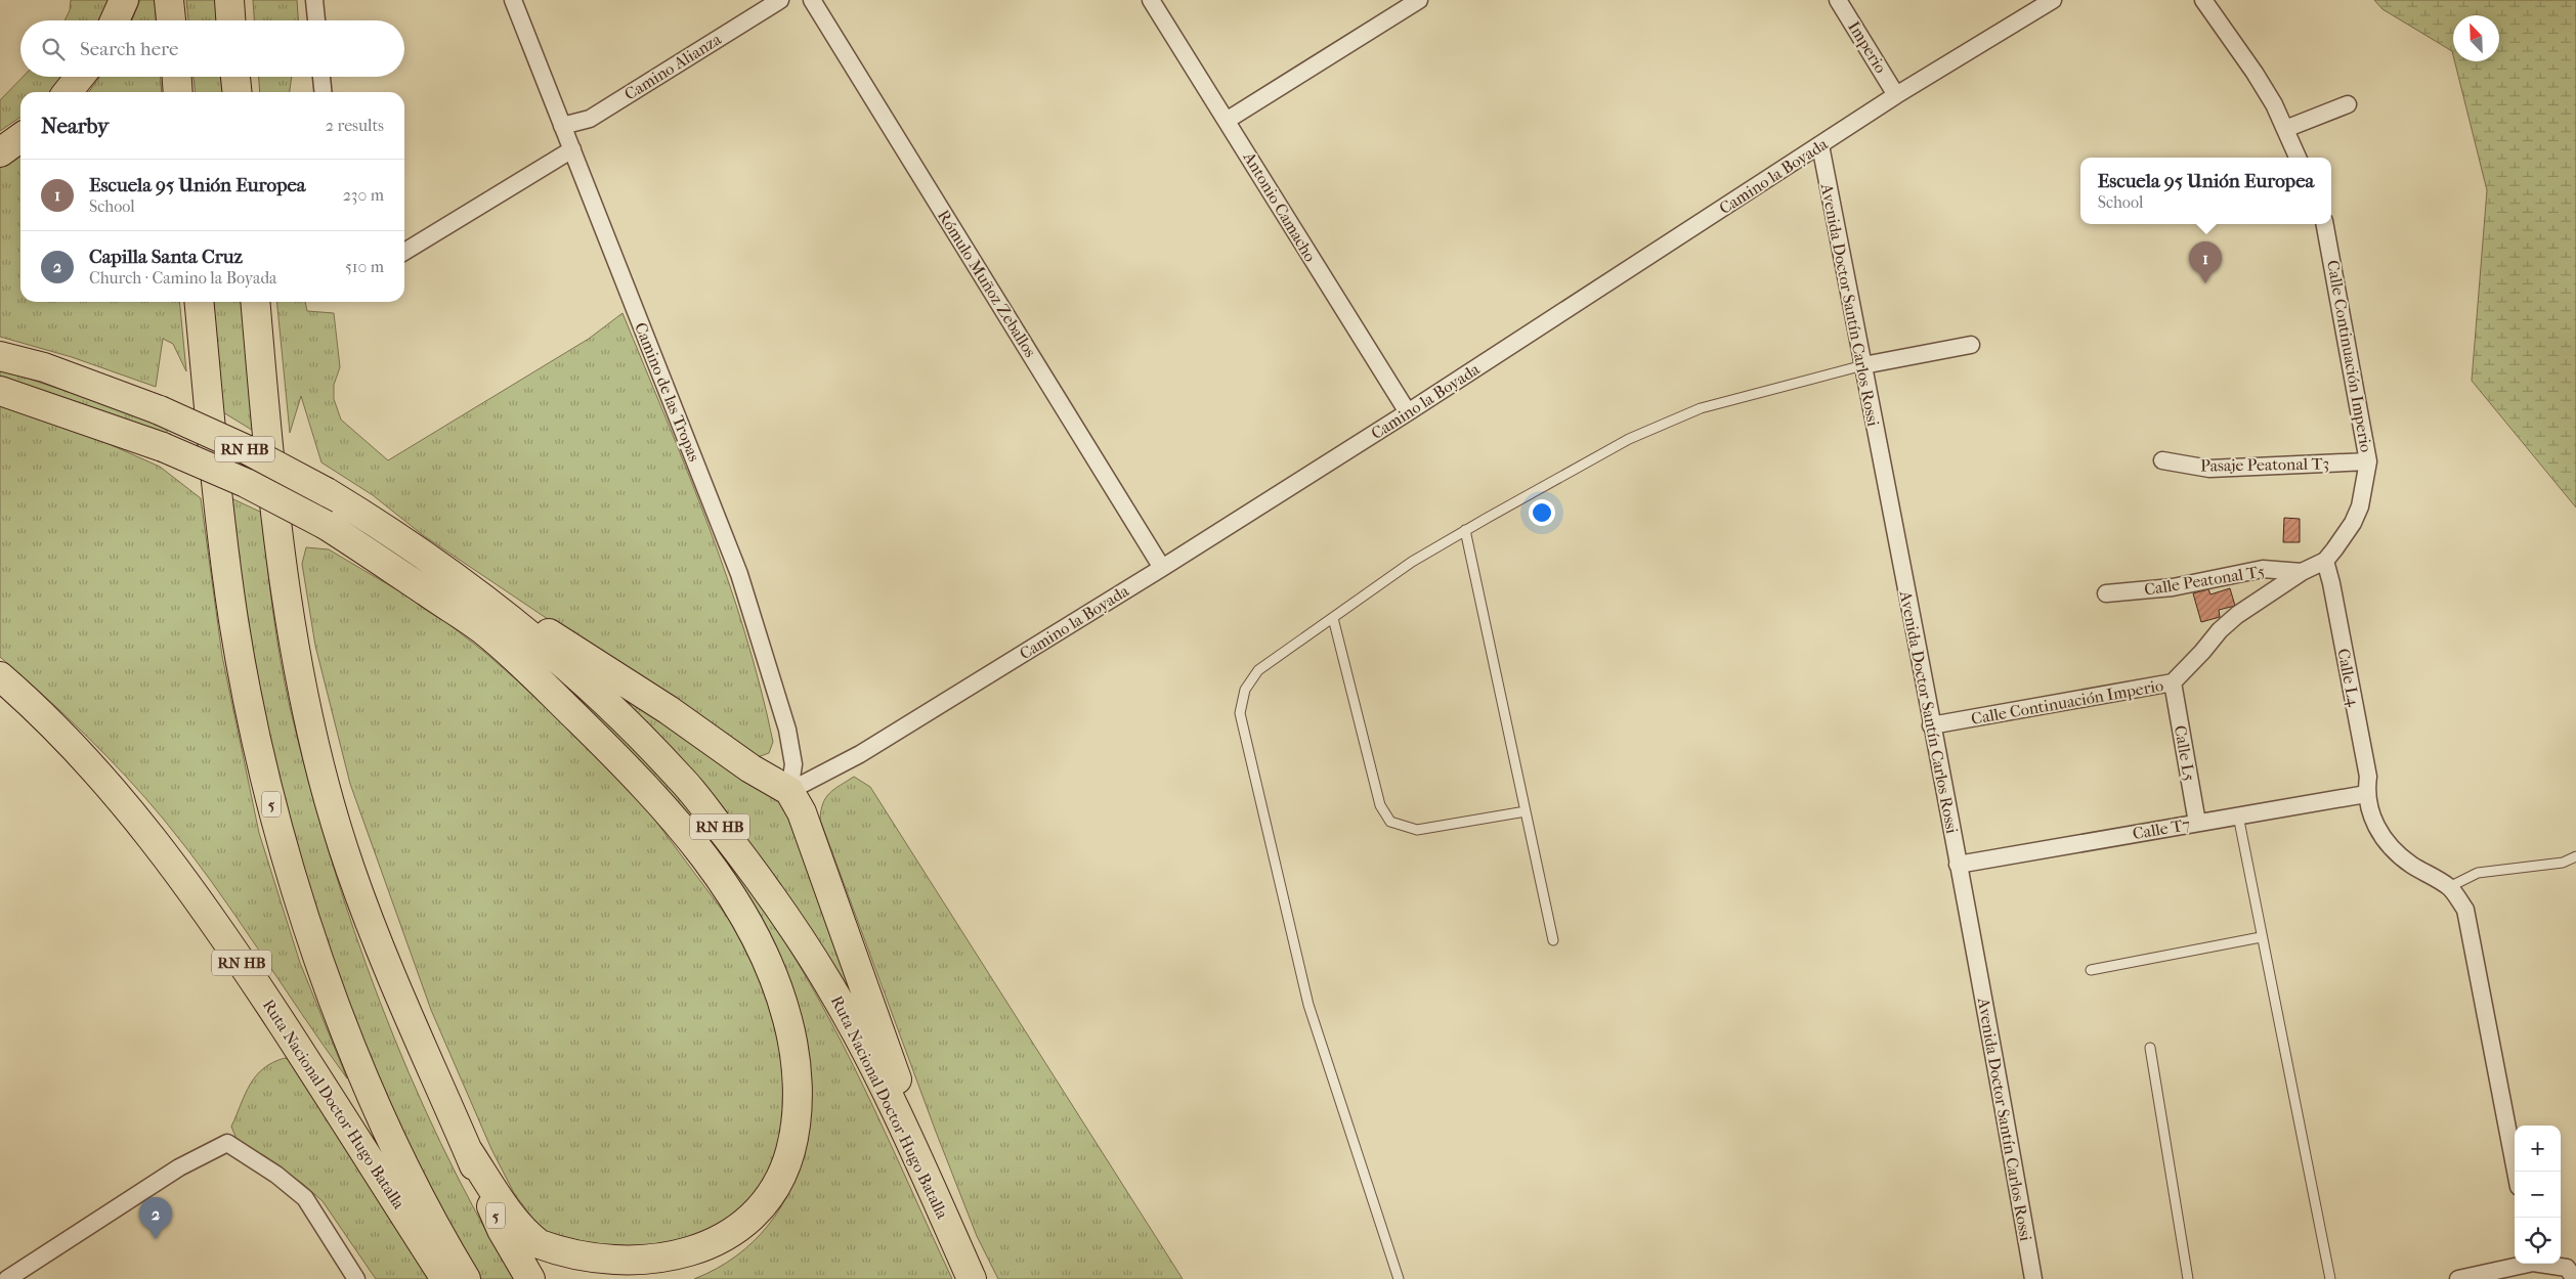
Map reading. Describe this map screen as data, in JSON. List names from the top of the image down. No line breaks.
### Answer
{"streets":{"highway":["RN HB","5","Ruta Nacional Doctor Hugo Batalla"],"street":["Imperio","Camino Alianza","Camino la Boyada","Antonio Camacho","Rómulo Muñoz Zeballos","Avenida Doctor Santín Carlos Rossi","Calle Continuación Imperio","Camino de las Tropas","Pasaje Peatonal T3","Calle Peatonal T5","Calle L4","Calle L5","Calle T7"]},"crossings":[["Imperio","Camino la Boyada"],["Camino Alianza","Camino de las Tropas"],["Camino la Boyada","Antonio Camacho"],["Camino la Boyada","Rómulo Muñoz Zeballos"],["Camino la Boyada","Avenida Doctor Santín Carlos Rossi"],["Camino la Boyada","Camino de las Tropas"],["Avenida Doctor Santín Carlos Rossi","Calle Continuación Imperio"],["Avenida Doctor Santín Carlos Rossi","Calle T7"],["Calle Continuación Imperio","Pasaje Peatonal T3"],["Calle Continuación Imperio","Calle Peatonal T5"],["Calle Continuación Imperio","Calle L4"],["Calle Continuación Imperio","Calle L5"],["Calle L4","Calle T7"],["Calle L5","Calle T7"]],"north":"top left","page":{"search":"Search here","heading":["Nearby","2 results"],"popup":["Escuela 95 Unión Europea","School"],"list":[{"mark":"1","name":"Escuela 95 Unión Europea","note":"School","value":"230 m"},{"mark":"2","name":"Capilla Santa Cruz","note":"Church · Camino la Boyada","value":"510 m"}],"pins":["1","2"],"map_buttons":["+","−"]}}
